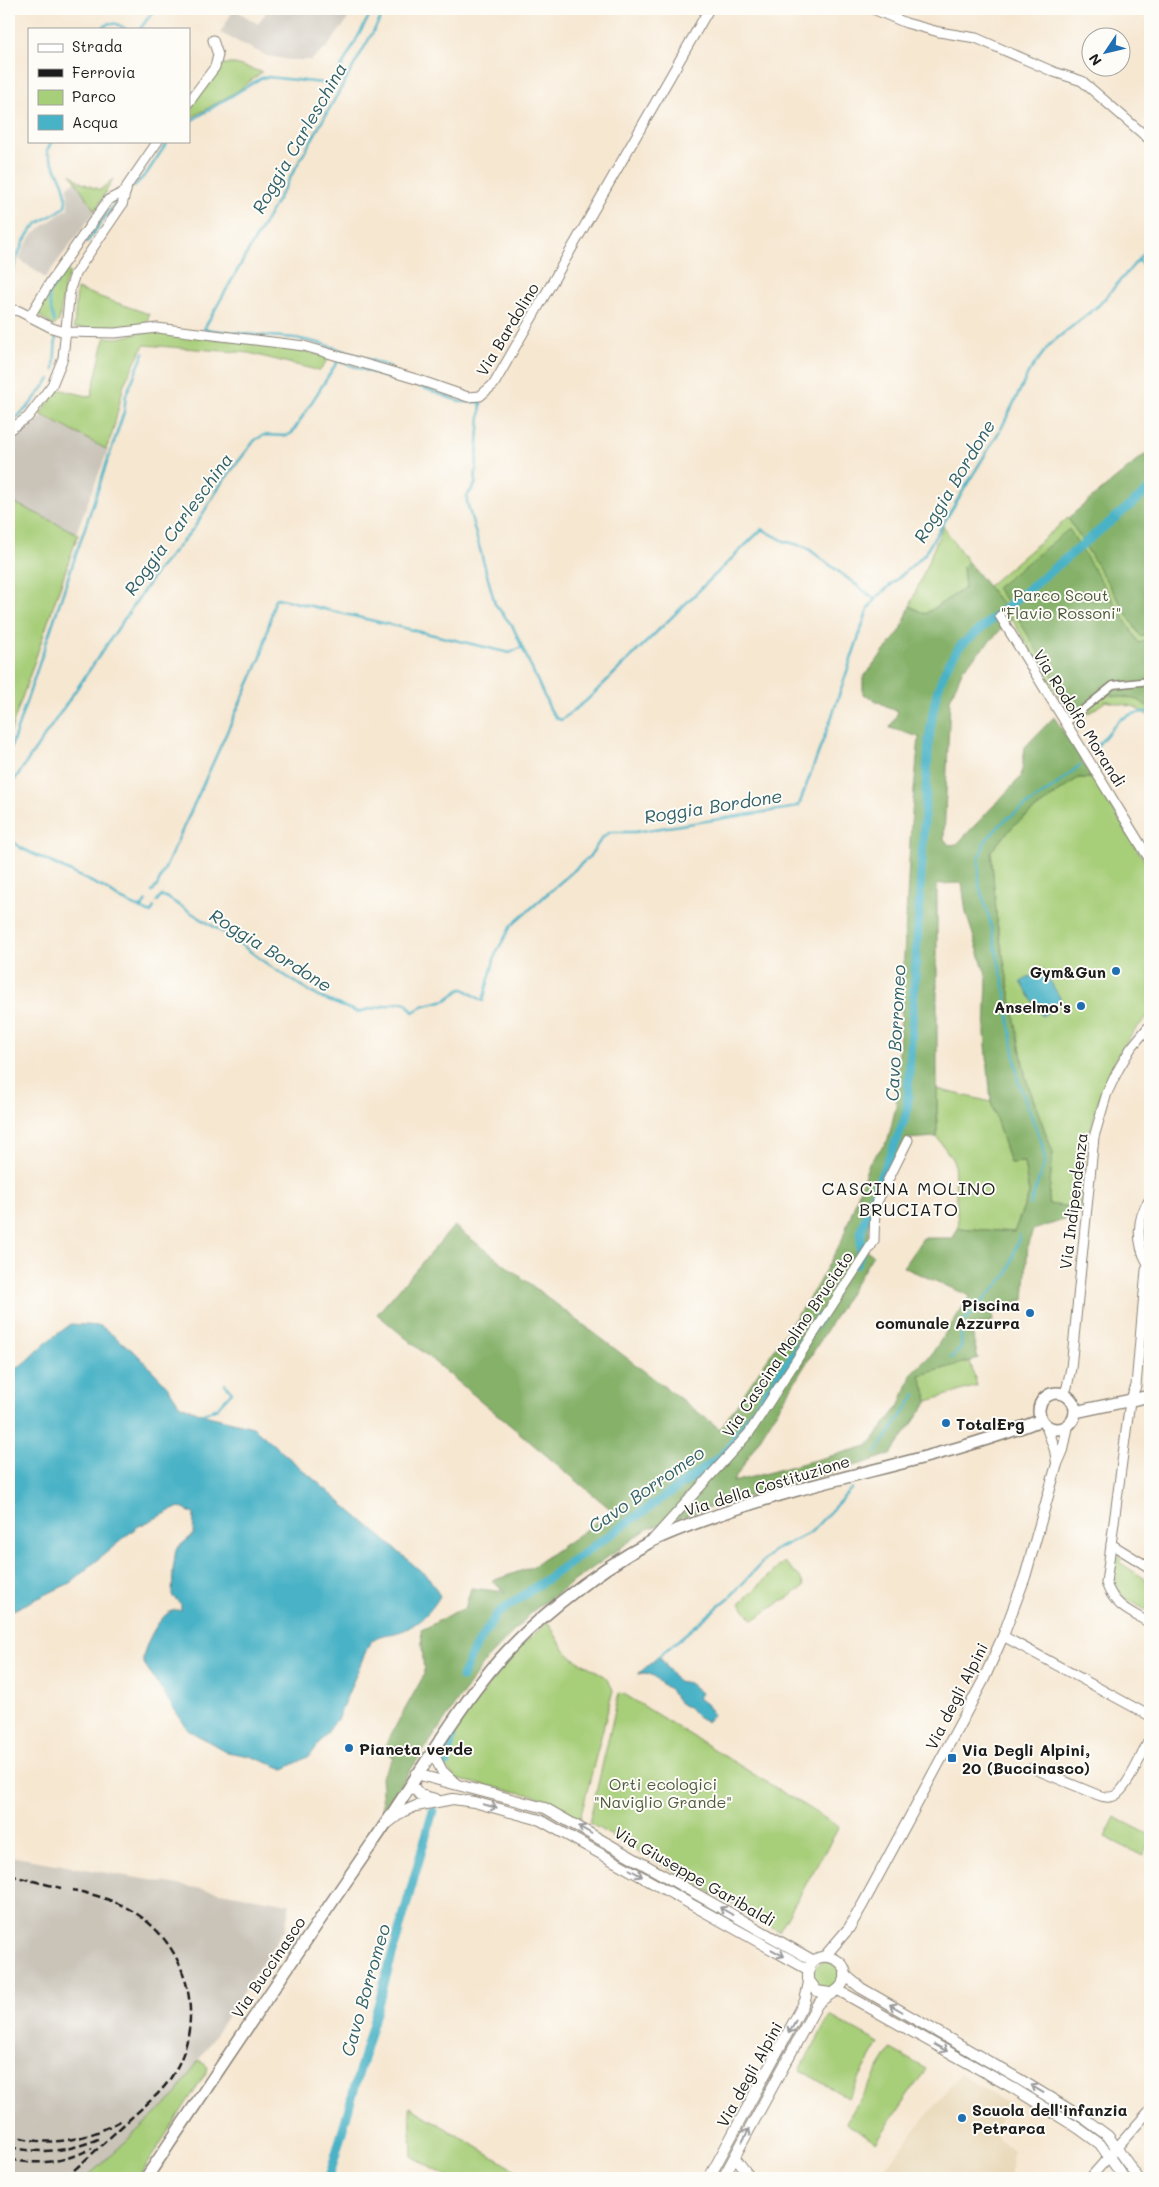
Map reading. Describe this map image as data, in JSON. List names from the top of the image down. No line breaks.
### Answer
{"streets":{"main road":["Via della Costituzione","Via Buccinasco"],"street":["Via Bardolino","Via Rodolfo Morandi","Via Indipendenza","Via Cascina Molino Bruciato","Via degli Alpini","Via Giuseppe Garibaldi"]},"crossings":[["Via Indipendenza","Via della Costituzione"],["Via Indipendenza","Via degli Alpini"],["Via Cascina Molino Bruciato","Via della Costituzione"],["Via della Costituzione","Via degli Alpini"],["Via della Costituzione","Via Giuseppe Garibaldi"],["Via della Costituzione","Via Buccinasco"],["Via degli Alpini","Via Giuseppe Garibaldi"],["Via Giuseppe Garibaldi","Via Buccinasco"]],"districts":["CASCINA MOLINO BRUCIATO"],"water":["Roggia Carleschina","Roggia Bordone","Cavo Borromeo"],"parks":["Parco Scout \"Flavio Rossoni\"","Orti ecologici \"Naviglio Grande\""],"places":{"other":["Gym&Gun","Anselmo's","Piscina comunale Azzurra","TotalErg","Pianeta verde","Scuola dell'infanzia Petrarca"],"transit":["Via Degli Alpini, 20 (Buccinasco)"]},"legend":["Strada","Ferrovia","Parco","Acqua"],"north":"bottom left"}
